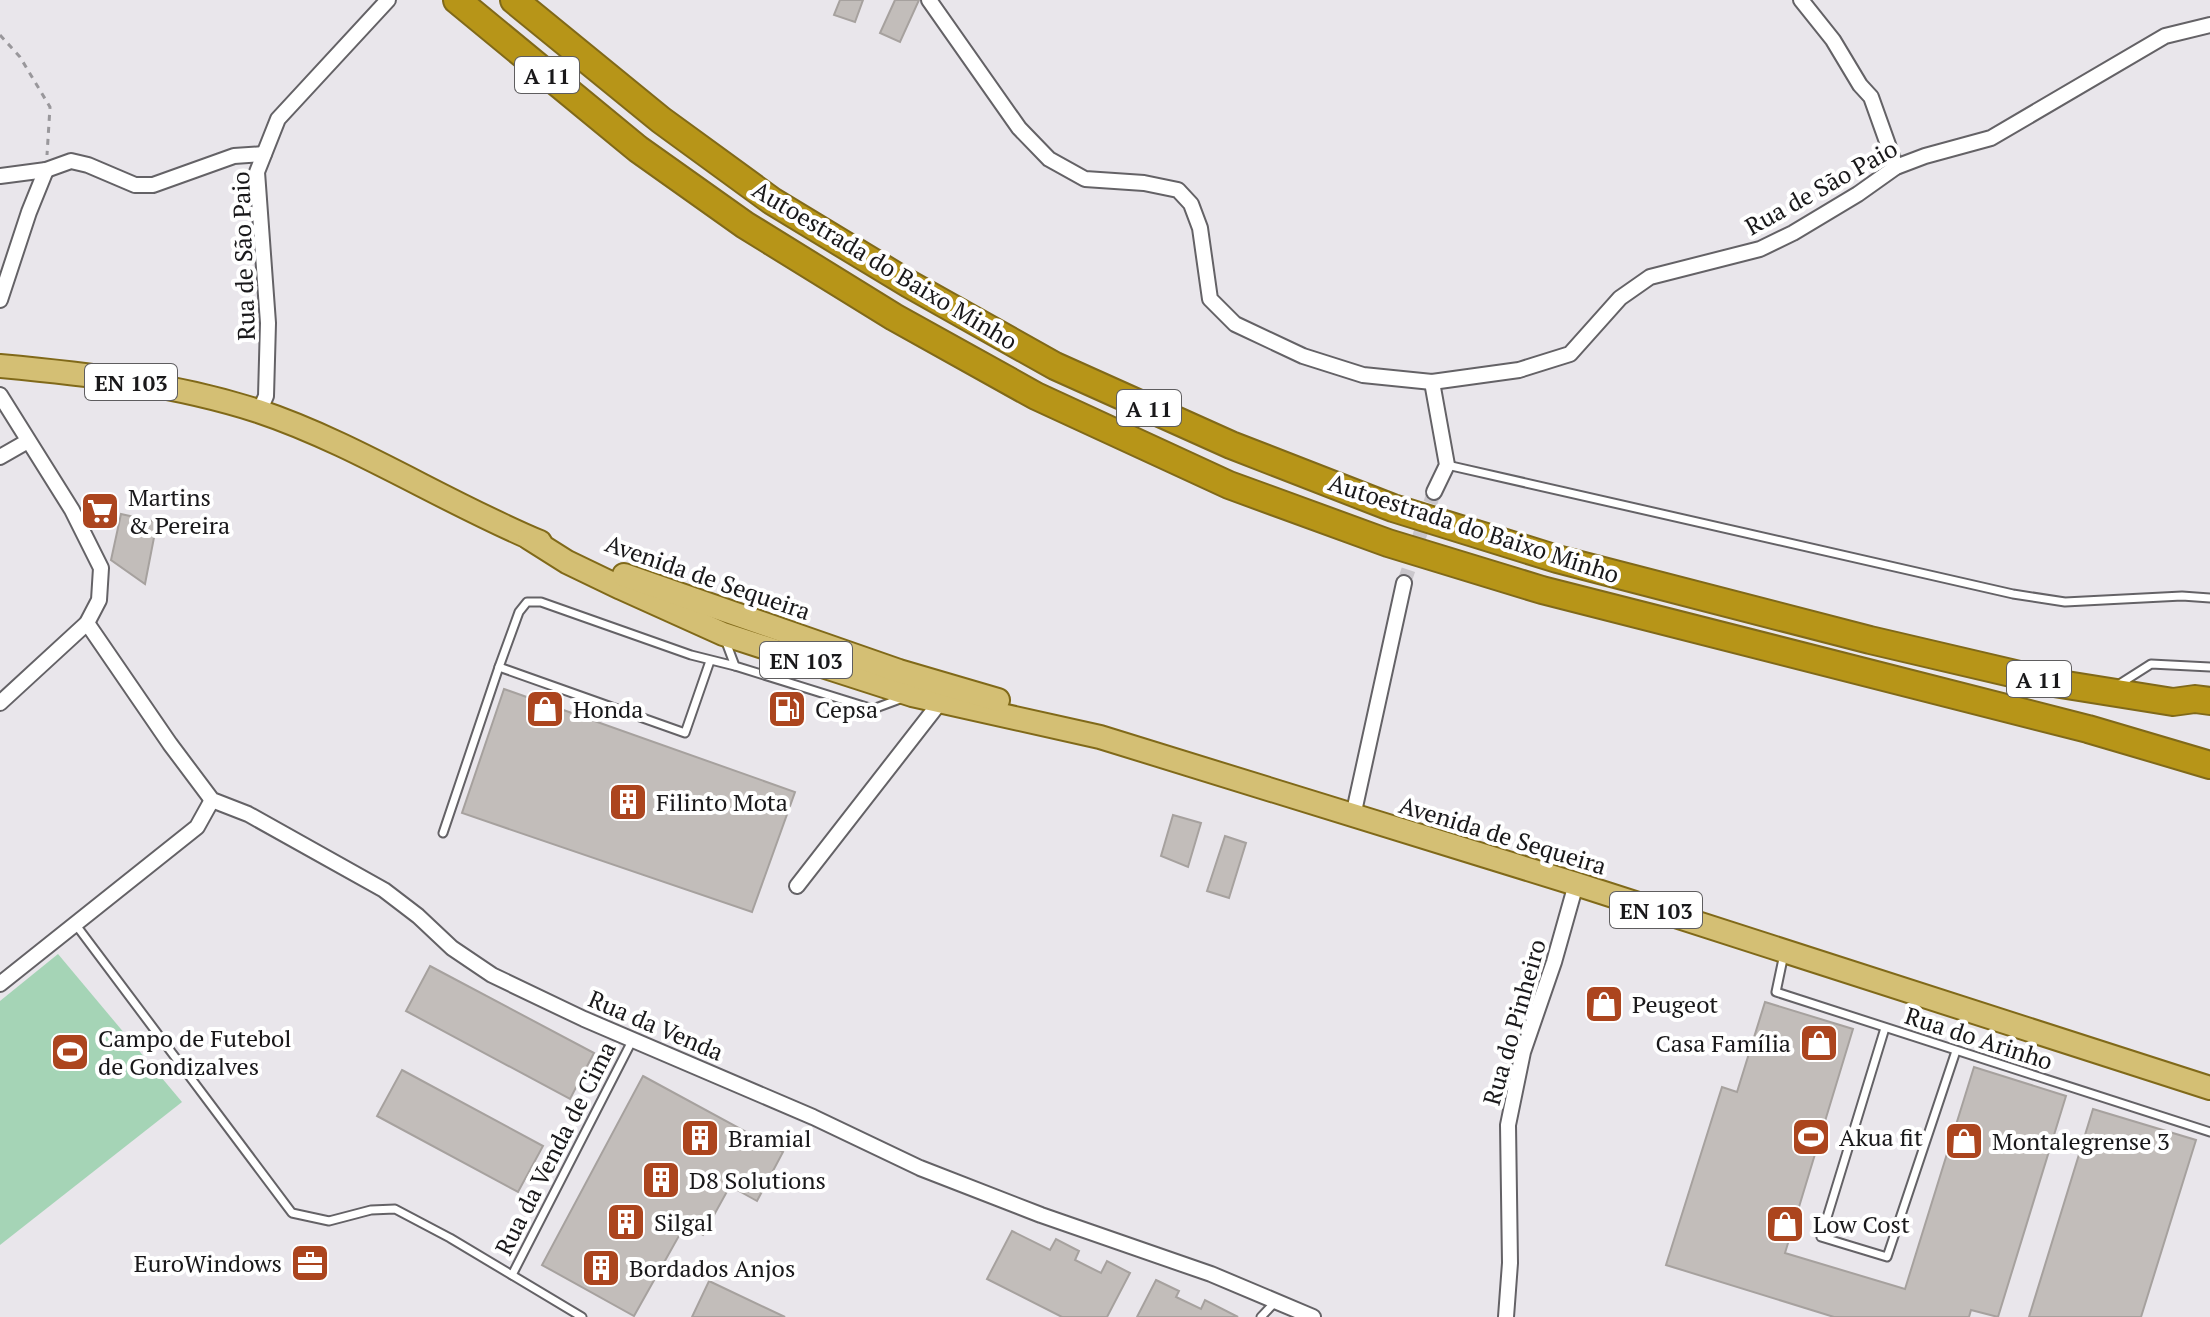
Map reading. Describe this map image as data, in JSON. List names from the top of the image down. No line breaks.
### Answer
{"streets":{"highway":["A 11","Autoestrada do Baixo Minho"],"main road":["EN 103","Avenida de Sequeira"],"street":["Rua de São Paio","Rua do Pinheiro","Rua da Venda"],"lane":["Rua do Arinho","Rua da Venda de Cima"]},"crossings":[["Rua de São Paio","Avenida de Sequeira"],["Avenida de Sequeira","Rua do Pinheiro"],["Avenida de Sequeira","Rua do Arinho"],["Rua da Venda","Rua da Venda de Cima"]],"places":{"supermarket":["Martins & Pereira"],"shop":["Honda","Peugeot","Casa Família","Montalegrense 3","Low Cost"],"fuel station":["Cepsa"],"building":["Filinto Mota","Bramial","D8 Solutions","Silgal","Bordados Anjos"],"sports":["Campo de Futebol de Gondizalves","Akua fit"],"office":["EuroWindows"]}}
